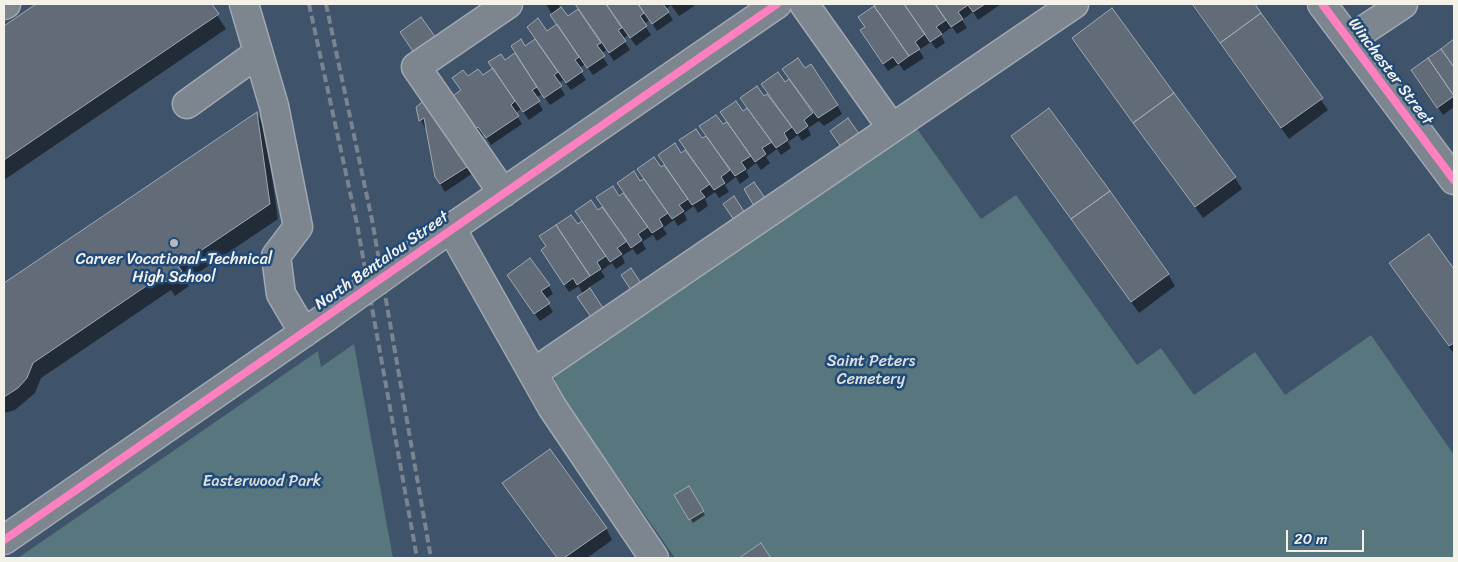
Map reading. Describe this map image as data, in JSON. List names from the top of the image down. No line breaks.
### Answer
{"streets":{"street":["Winchester Street","North Bentalou Street"]},"parks":["Saint Peters Cemetery","Easterwood Park"],"places":["Carver Vocational-Technical High School"],"scale_bar":"20 m"}
